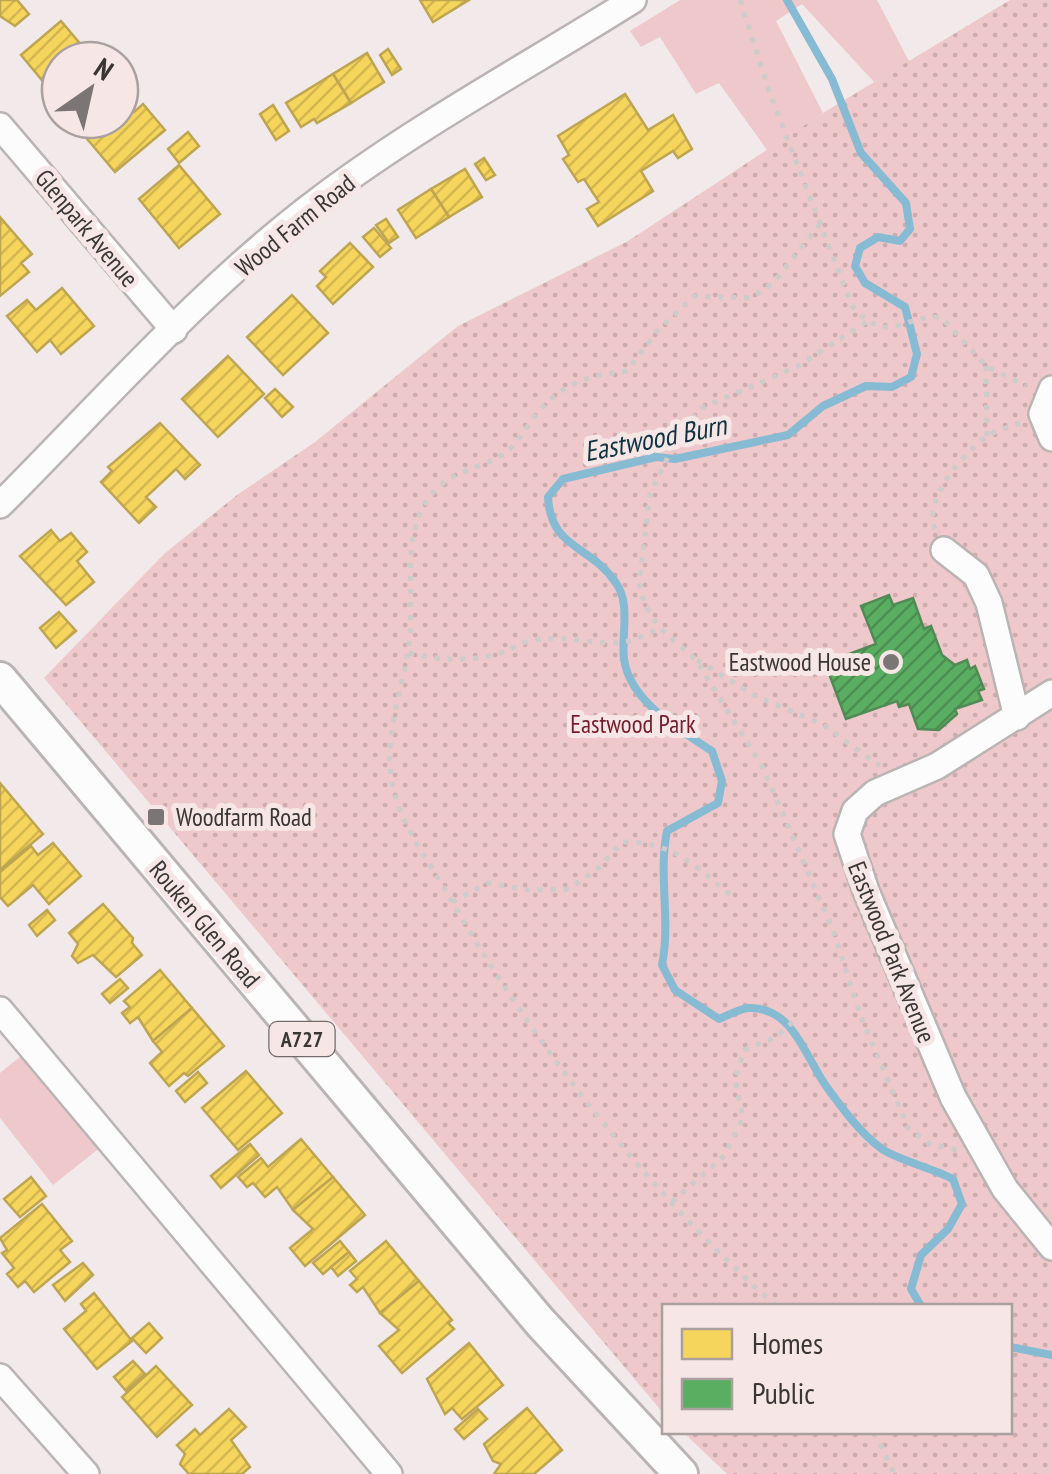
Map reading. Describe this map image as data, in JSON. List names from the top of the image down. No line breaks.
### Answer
{"streets":{"main road":["Rouken Glen Road","A727"],"street":["Wood Farm Road","Glenpark Avenue","Eastwood Park Avenue"]},"crossings":[["Wood Farm Road","Glenpark Avenue"]],"water":["Eastwood Burn"],"parks":["Eastwood Park"],"places":{"other":["Eastwood House"],"transit":["Woodfarm Road"]},"legend":["Homes","Public"],"north":"top right"}
